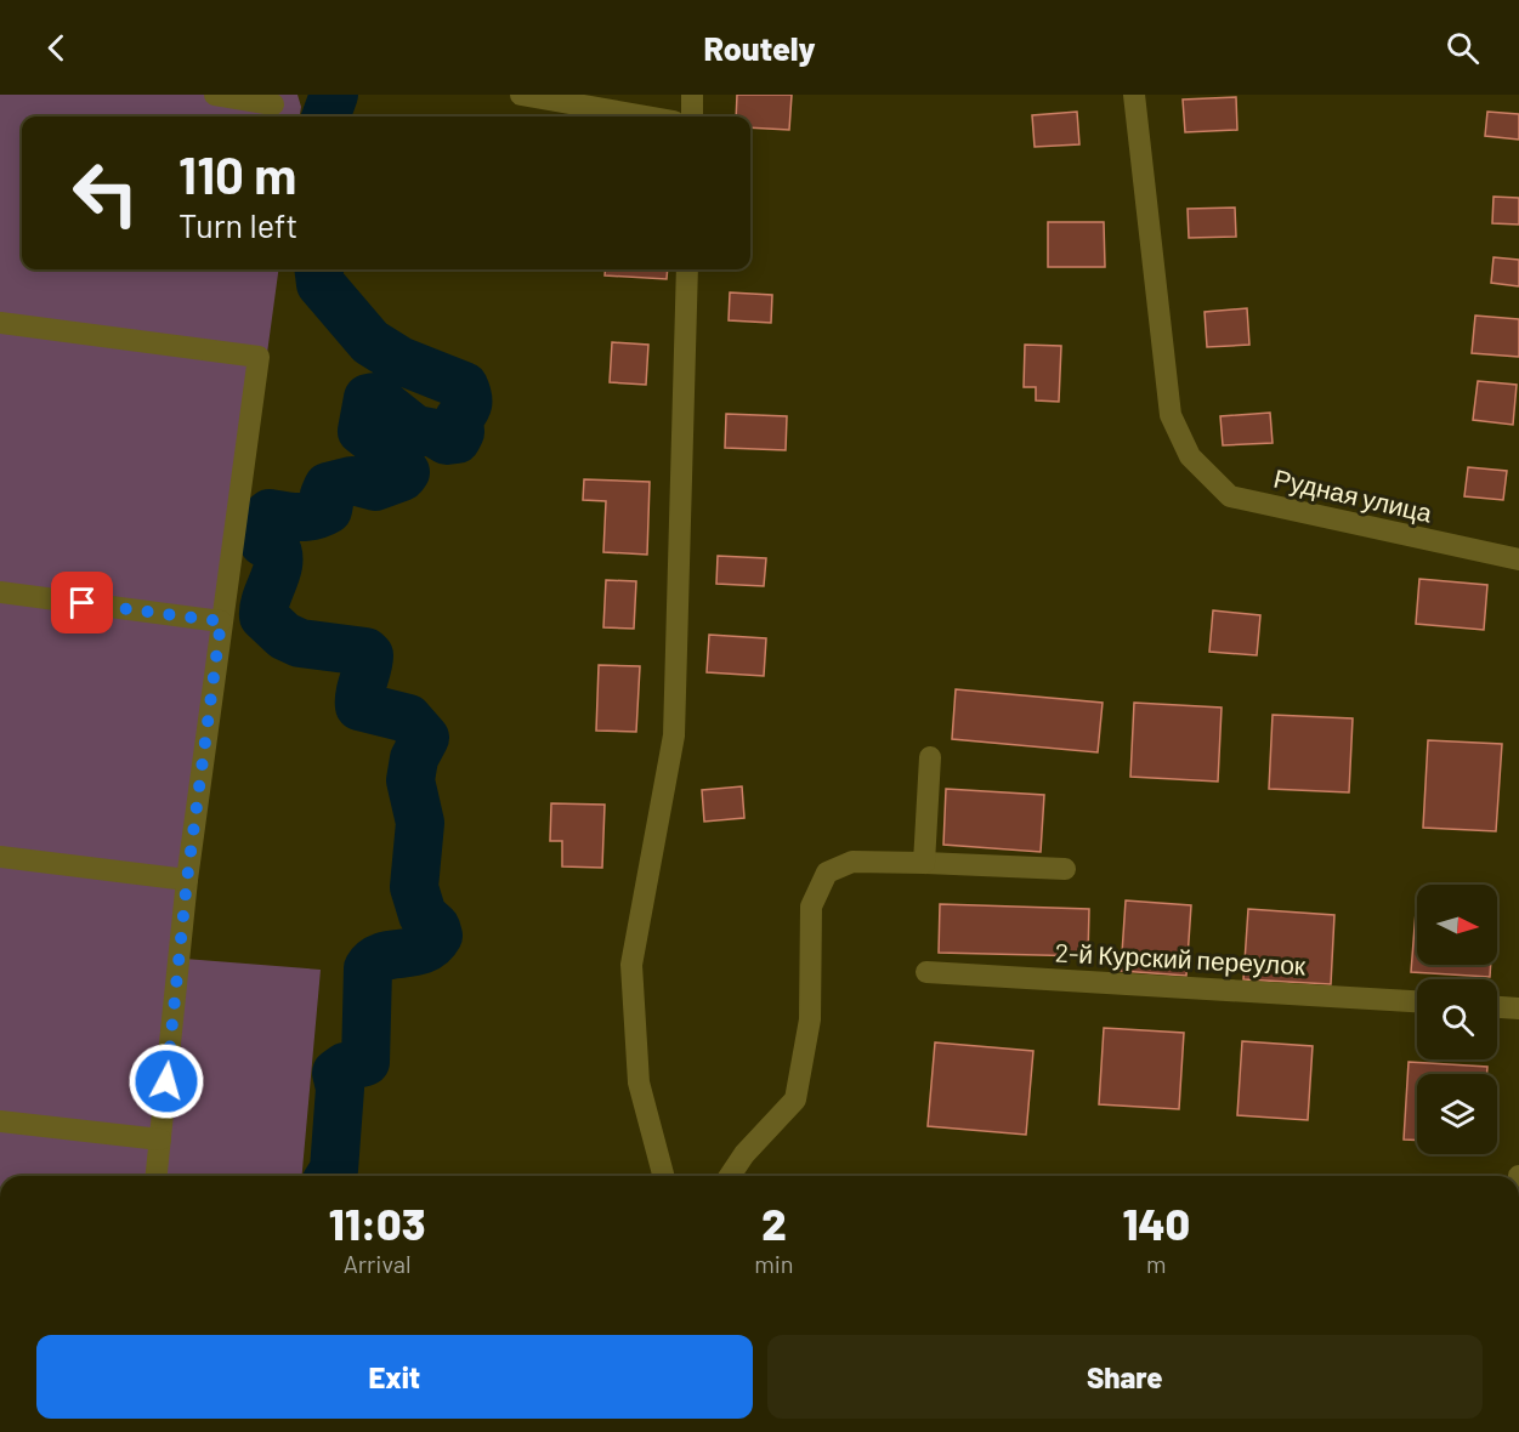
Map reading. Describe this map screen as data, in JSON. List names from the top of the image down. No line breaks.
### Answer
{"streets":{"street":["Рудная улица","2-й Курский переулок"]},"north":"right","page":{"header":"Routely","turn":["110 m","Turn left"],"eta":["11:03","Arrival","2","min","140","m"],"buttons":["Exit","Share"]}}
